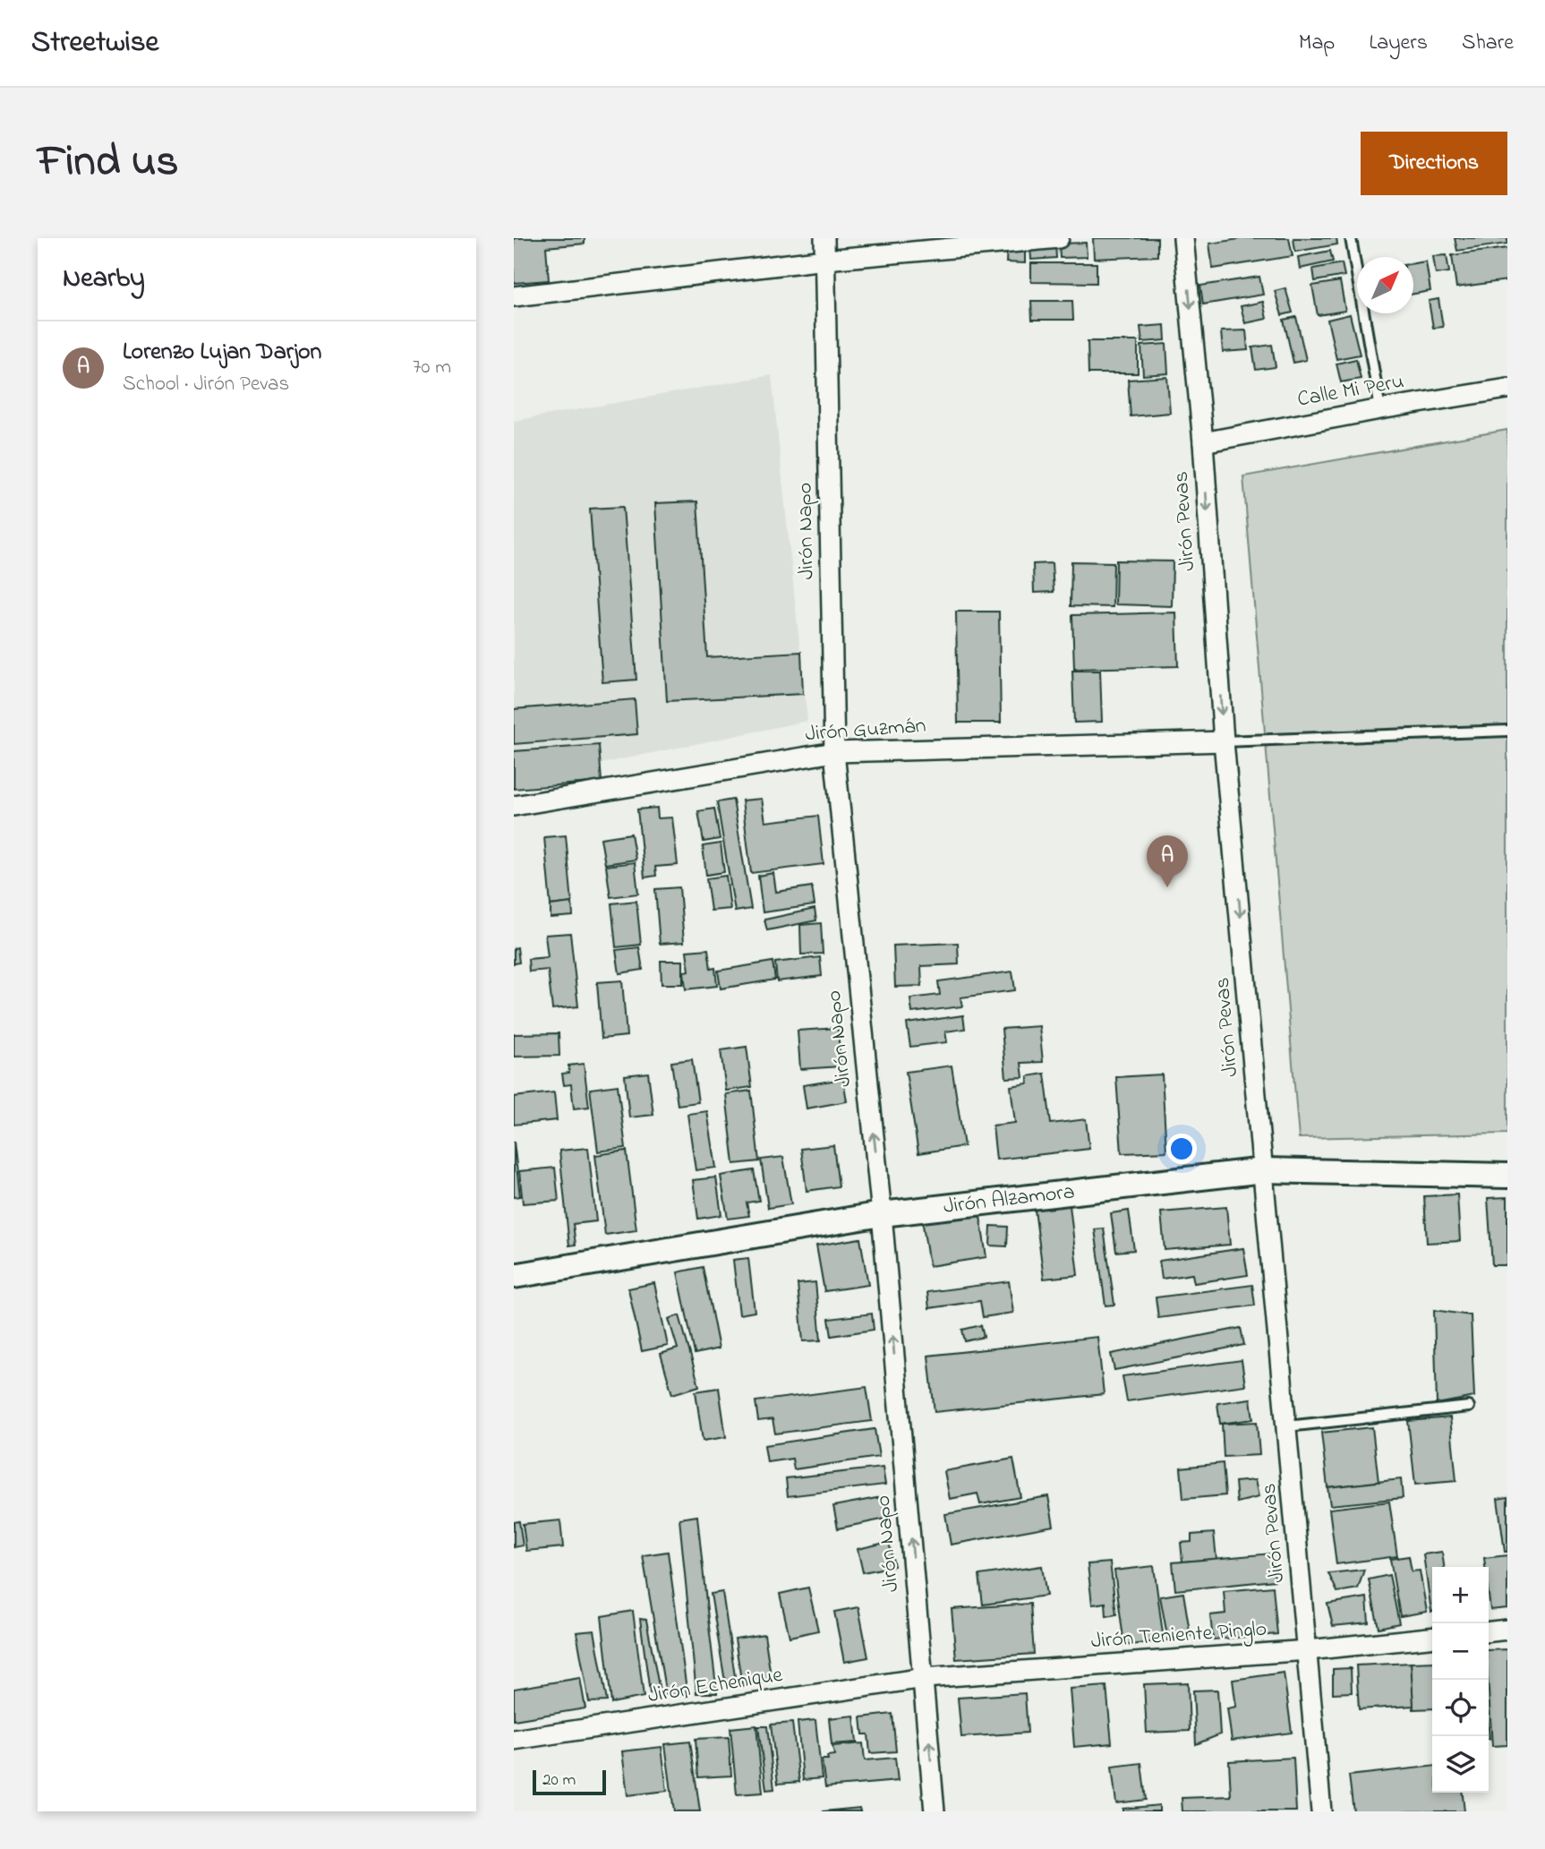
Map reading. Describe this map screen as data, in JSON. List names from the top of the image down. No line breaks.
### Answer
{"streets":{"street":["Calle Mi Peru","Jirón Pevas","Jirón Napo","Jirón Guzmán","Jirón Alzamora","Jirón Teniente Pinglo","Jirón Echenique"]},"crossings":[["Calle Mi Peru","Jirón Pevas"],["Jirón Pevas","Jirón Guzmán"],["Jirón Pevas","Jirón Alzamora"],["Jirón Pevas","Jirón Teniente Pinglo"],["Jirón Napo","Jirón Guzmán"],["Jirón Napo","Jirón Alzamora"],["Jirón Napo","Jirón Teniente Pinglo"],["Jirón Napo","Jirón Echenique"],["Jirón Teniente Pinglo","Jirón Echenique"]],"one_way":["Jirón Pevas","Jirón Napo"],"scale_bar":"20 m","north":"top right","page":{"header":"Streetwise","nav":["Map","Layers","Share"],"title":"Find us","buttons":"Directions","heading":"Nearby","list":[{"mark":"A","name":"Lorenzo Lujan Darjon","note":"School · Jirón Pevas","value":"70 m"}],"pins":"A","map_buttons":["+","−"],"scale":"20 m"}}
